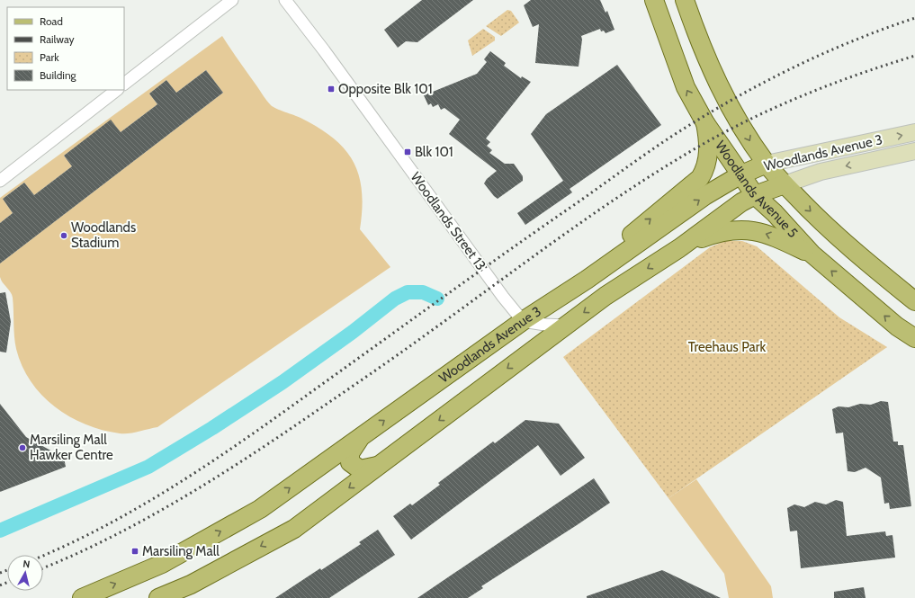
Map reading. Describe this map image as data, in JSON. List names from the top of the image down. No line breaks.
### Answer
{"streets":{"main road":["Woodlands Avenue 3","Woodlands Avenue 5"],"street":["Woodlands Street 13"]},"crossings":[["Woodlands Avenue 3","Woodlands Avenue 5"],["Woodlands Avenue 3","Woodlands Street 13"]],"parks":["Treehaus Park"],"places":{"transit":["Opposite Blk 101","Blk 101","Marsiling Mall"],"other":["Woodlands Stadium","Marsiling Mall Hawker Centre"]},"legend":["Road","Railway","Park","Building"],"north":"top"}
